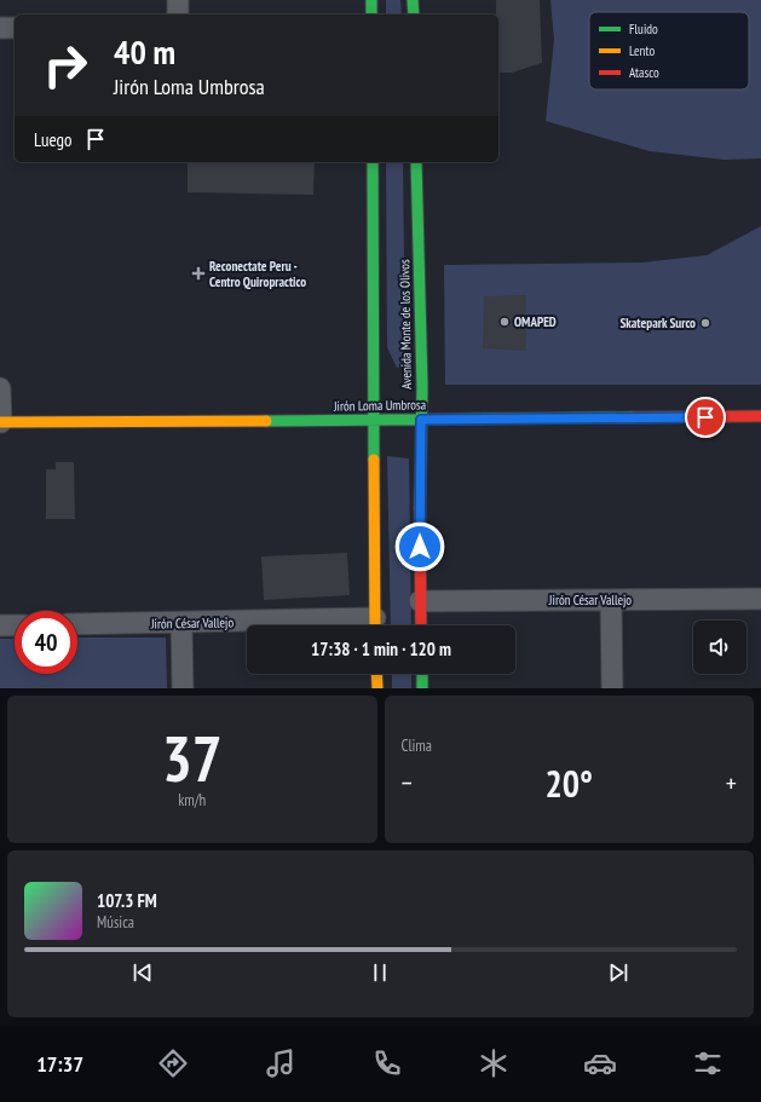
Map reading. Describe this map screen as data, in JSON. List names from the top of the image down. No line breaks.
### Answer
{"streets":{"street":["Avenida Monte de los Olivos","Jirón Loma Umbrosa","Jirón César Vallejo"]},"crossings":[["Avenida Monte de los Olivos","Jirón Loma Umbrosa"],["Avenida Monte de los Olivos","Jirón César Vallejo"]],"places":{"health":["Reconectate Peru - Centro Quiropractico"],"other":["OMAPED","Skatepark Surco"]},"legend":["Fluido","Lento","Atasco"],"page":{"turn":["40 m","Jirón Loma Umbrosa"],"then":"Luego","limit":"40","trip":"17:38 · 1 min · 120 m","tile":[["37","km/h"],"Clima"],"heat":["−","20°","+"],"song":["107.3 FM","Música"],"tabs":"17:37"}}
